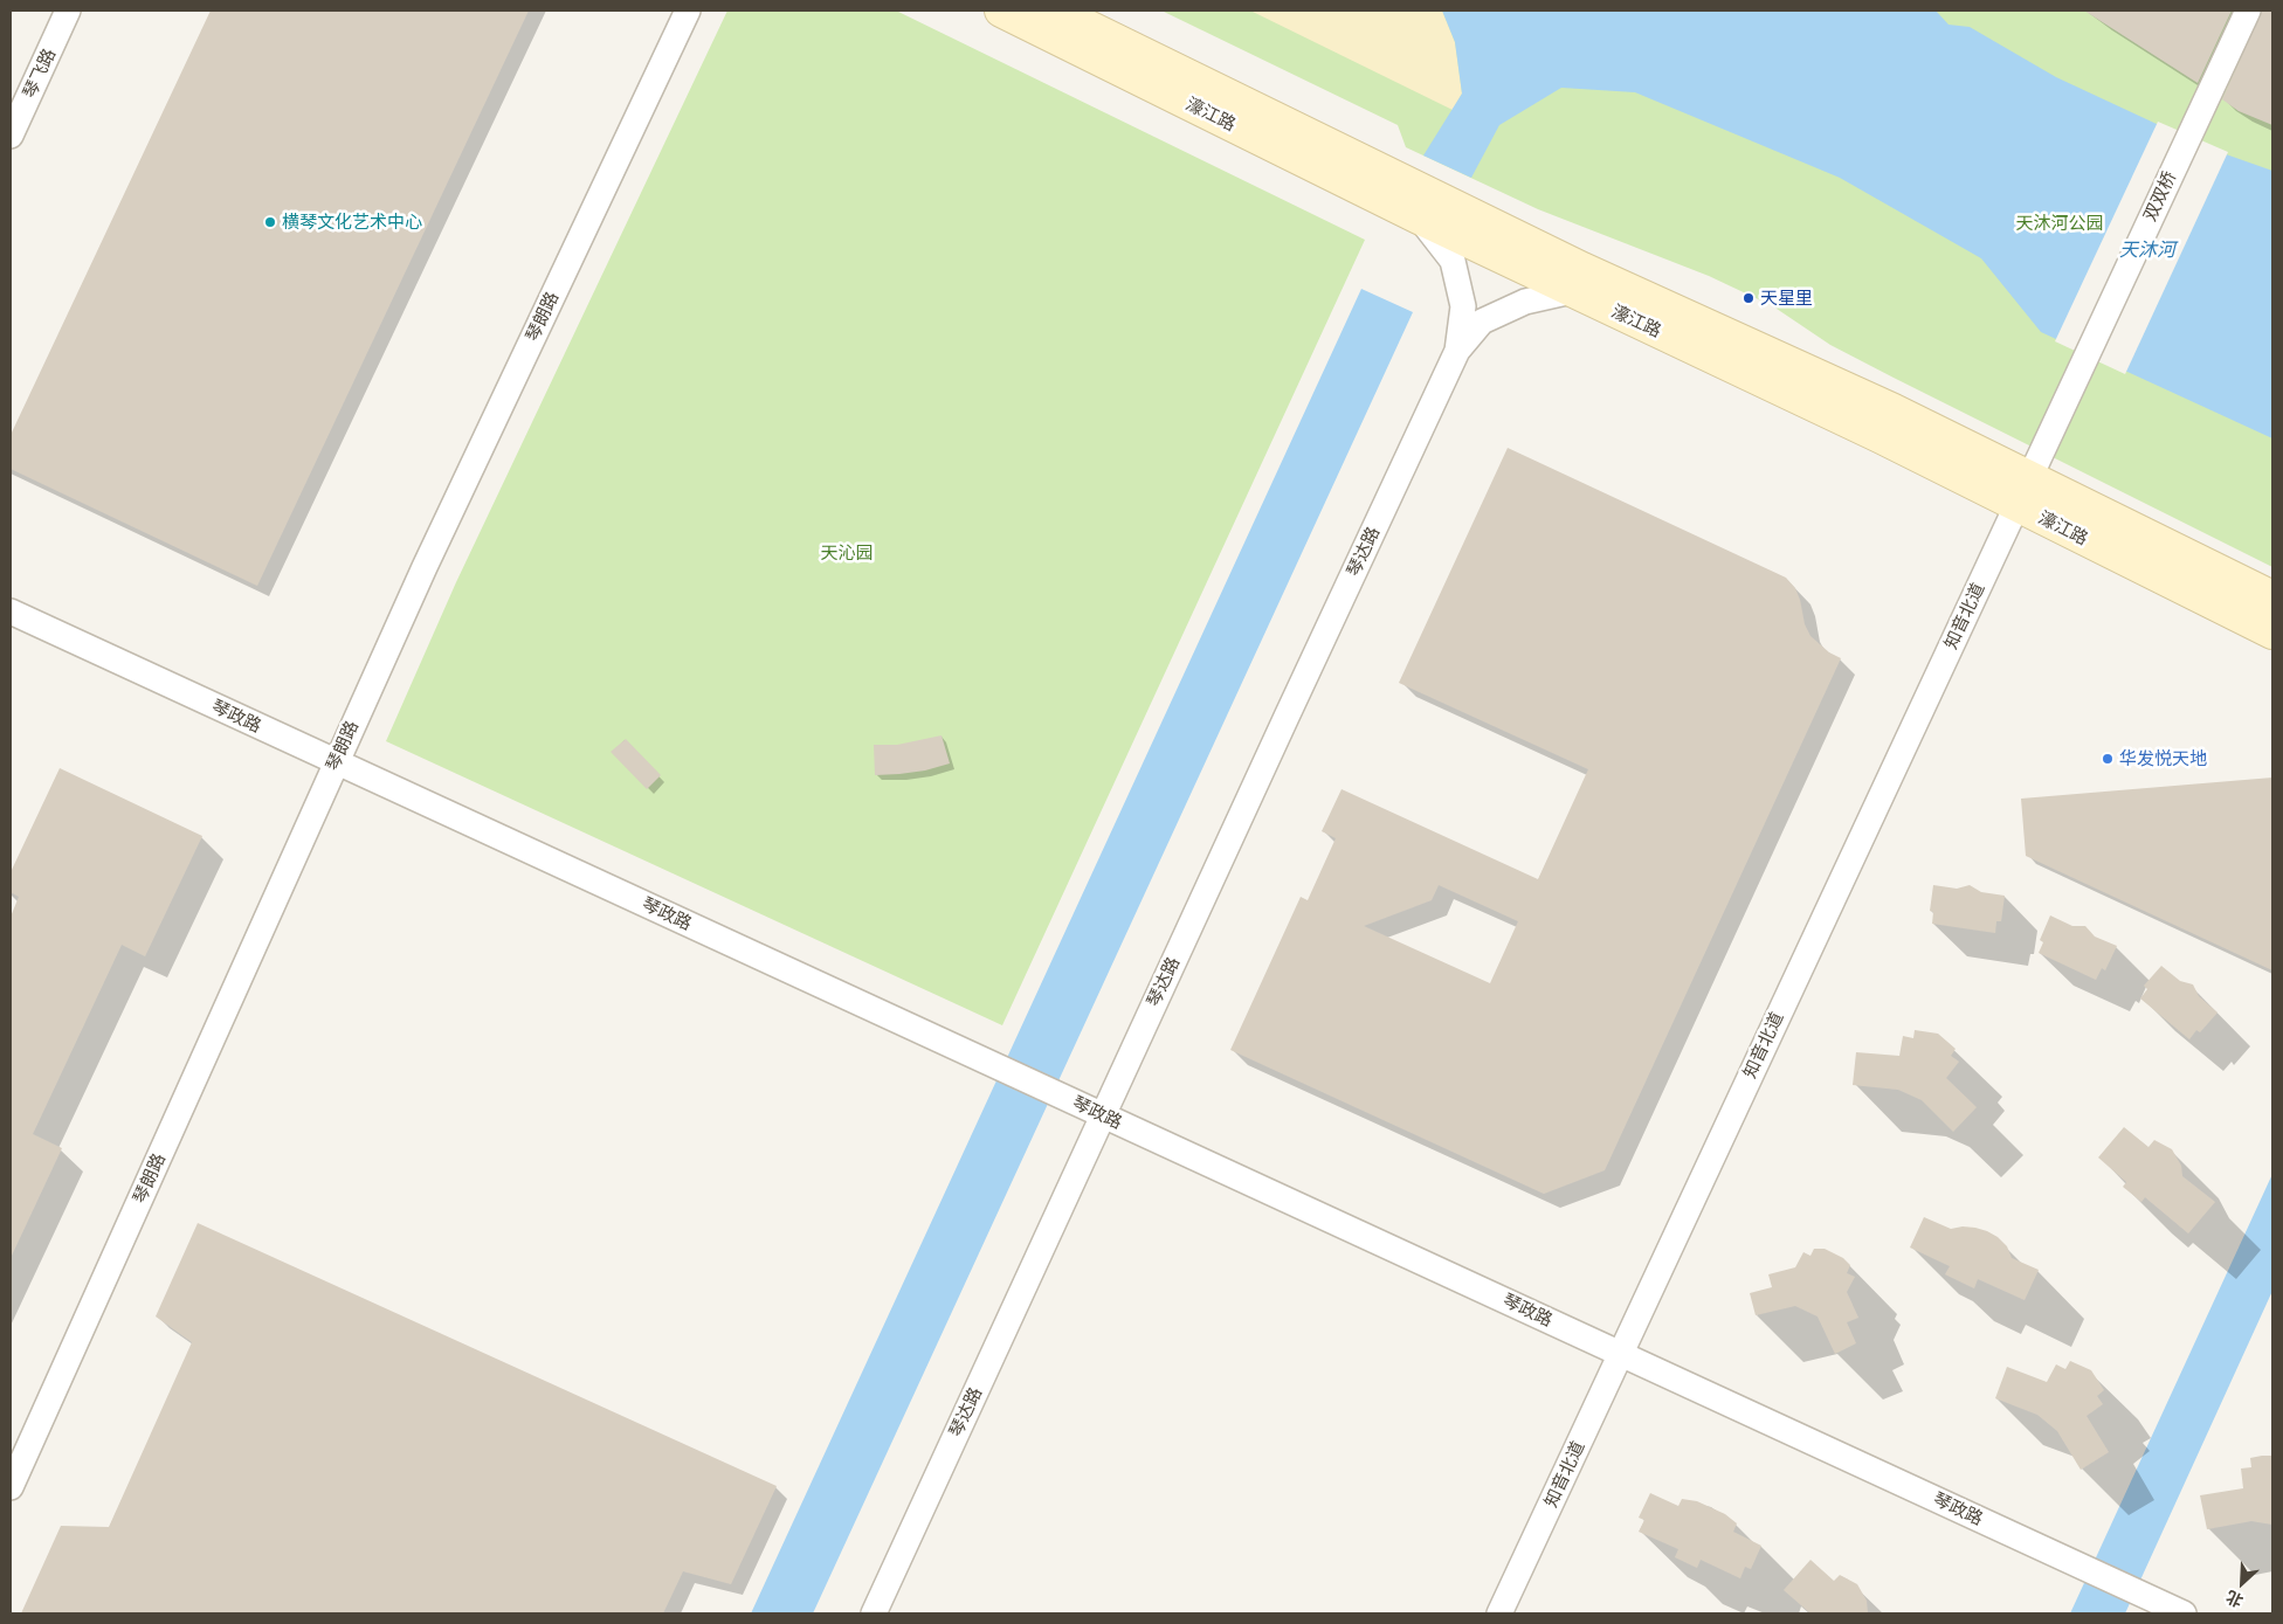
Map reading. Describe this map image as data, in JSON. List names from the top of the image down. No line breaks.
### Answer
{"streets":{"main road":["濠江路"],"street":["琴飞路","双双桥","琴朗路","琴达路","知音北道","琴政路"]},"crossings":[["濠江路","双双桥"],["濠江路","知音北道"],["双双桥","知音北道"],["琴朗路","琴政路"],["琴达路","琴政路"],["知音北道","琴政路"]],"water":["天沐河"],"parks":["天沐河公园","天沁园"],"places":["横琴文化艺术中心","天星里","华发悦天地"],"north":"bottom left"}
